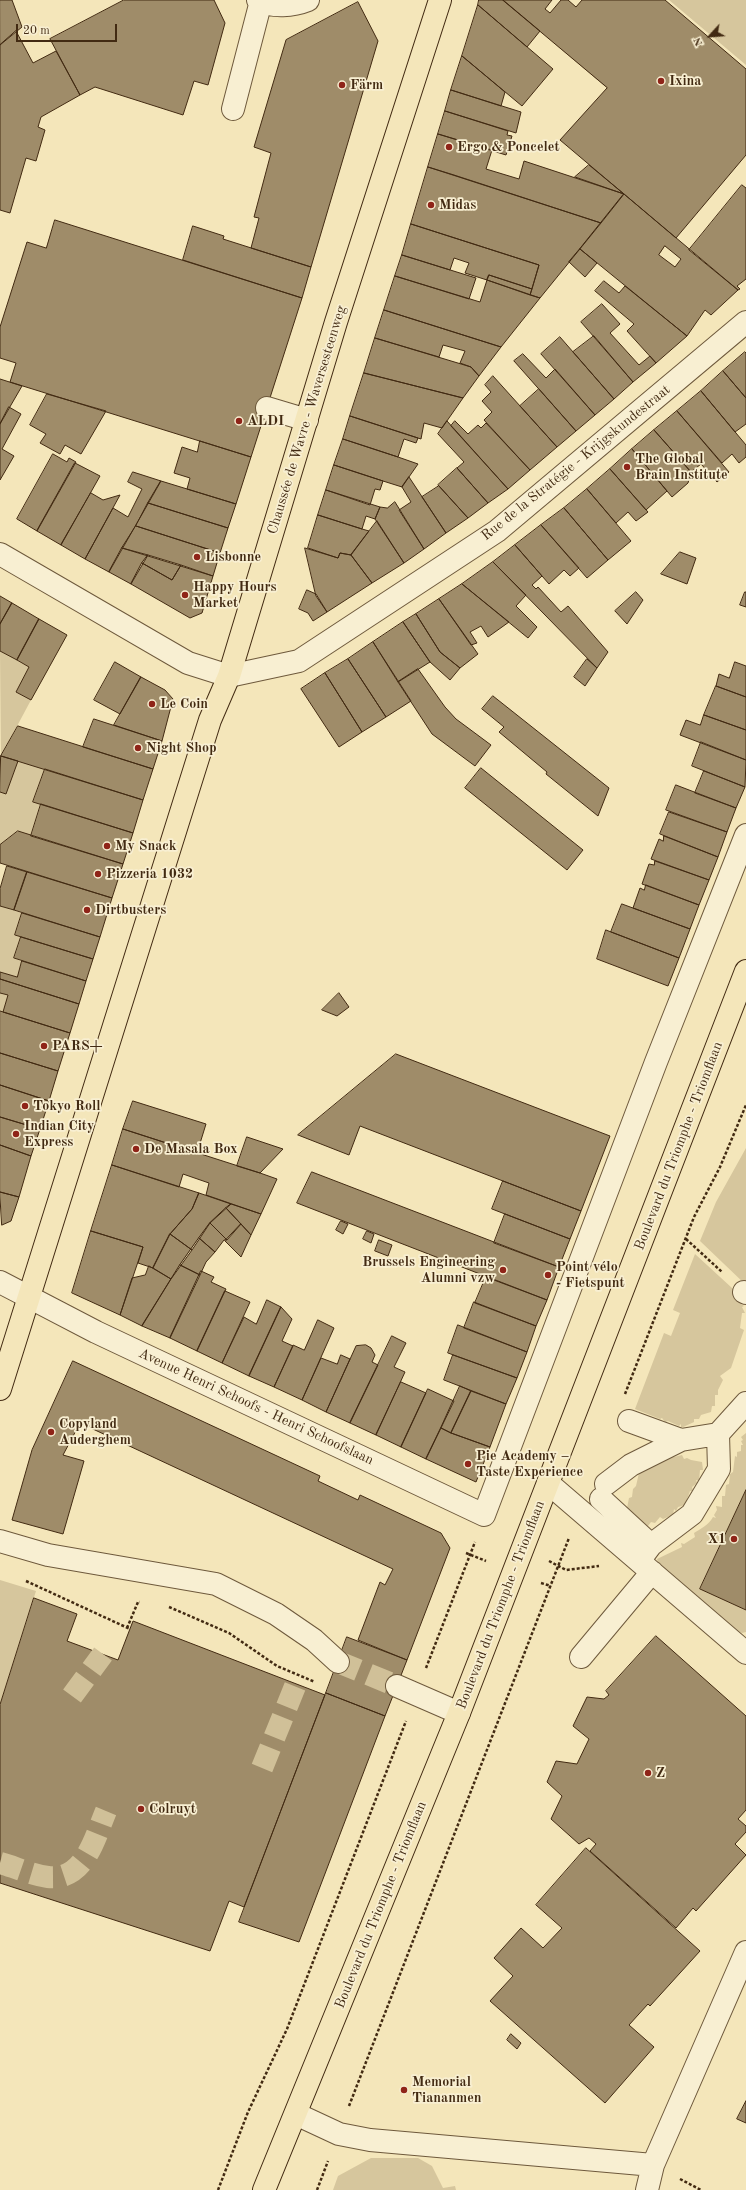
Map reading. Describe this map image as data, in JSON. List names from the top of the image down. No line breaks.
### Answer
{"streets":{"main road":["Chaussée de Wavre - Waversesteenweg","Boulevard du Triomphe - Triomflaan"],"street":["Rue de la Stratégie - Krijgskundestraat","Avenue Henri Schoofs - Henri Schoofslaan"]},"crossings":[["Chaussée de Wavre - Waversesteenweg","Rue de la Stratégie - Krijgskundestraat"],["Chaussée de Wavre - Waversesteenweg","Avenue Henri Schoofs - Henri Schoofslaan"]],"places":["Ixina","Färm","Ergo & Poncelet","Midas","ALDI","The Global Brain Institute","Lisbonne","Happy Hours Market","Le Coin","Night Shop","My Snack","Pizzeria 1032","Dirtbusters","PARS+","Tokyo Roll","Indian City Express","De Masala Box","Brussels Engineering Alumni vzw","Point vélo - Fietspunt","Copyland Auderghem","Pie Academy – Taste Experience","X1","Z","Colruyt","Memorial Tiananmen"],"scale_bar":"20 m","north":"bottom left"}
